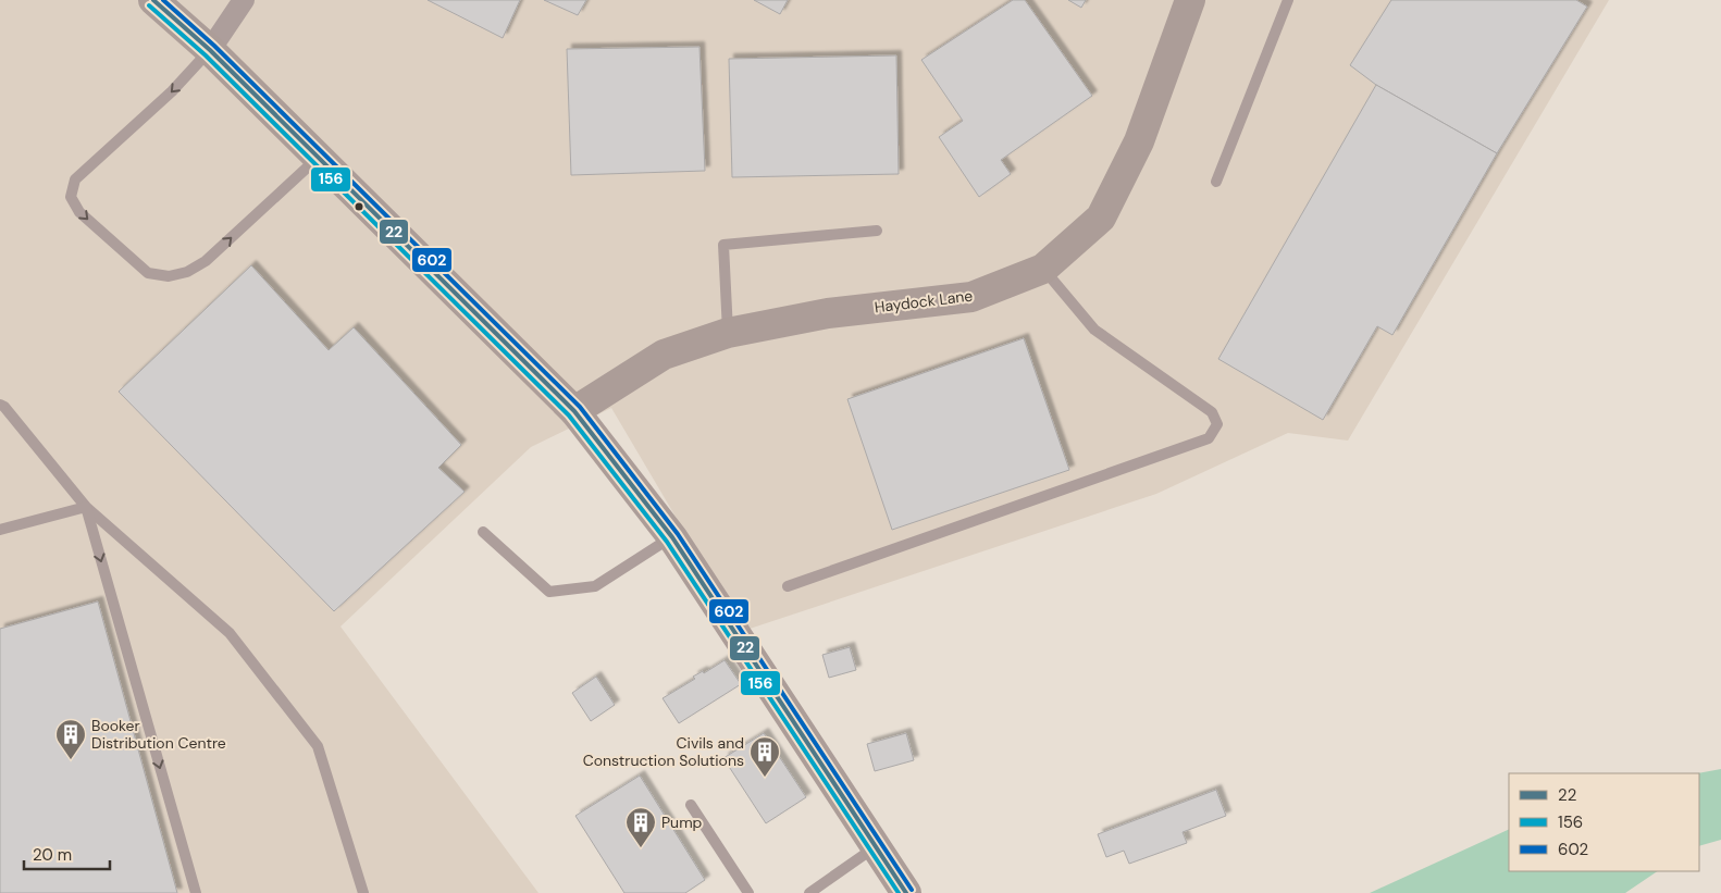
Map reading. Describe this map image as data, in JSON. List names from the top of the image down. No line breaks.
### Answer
{"streets":{"street":["Haydock Lane"]},"places":{"building":["Booker Distribution Centre","Civils and Construction Solutions","Pump"]},"lines":["transit line 22","transit line 602","transit line 156"],"legend":["22","156","602"],"scale_bar":"20 m"}
